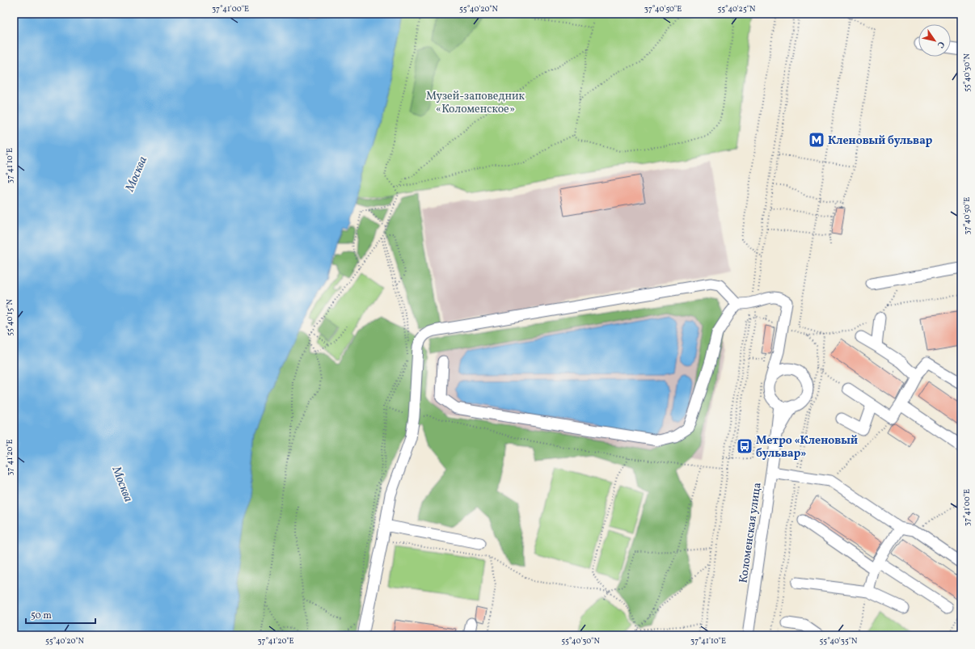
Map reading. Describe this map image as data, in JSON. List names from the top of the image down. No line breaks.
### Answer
{"streets":{"street":["Коломенская улица"]},"water":["Москва"],"parks":["Музей-заповедник «Коломенское»"],"places":{"metro station":["Кленовый бульвар"],"bus stop":["Метро «Кленовый бульвар»"]},"scale_bar":"50 m","north":"bottom right","coordinates":["37°41'00\"E","55°40'20\"N","37°40'50\"E","55°40'25\"N","55°40'30\"N","37°41'10\"E","55°40'15\"N","37°41'20\"E","55°40'35\"N"]}
